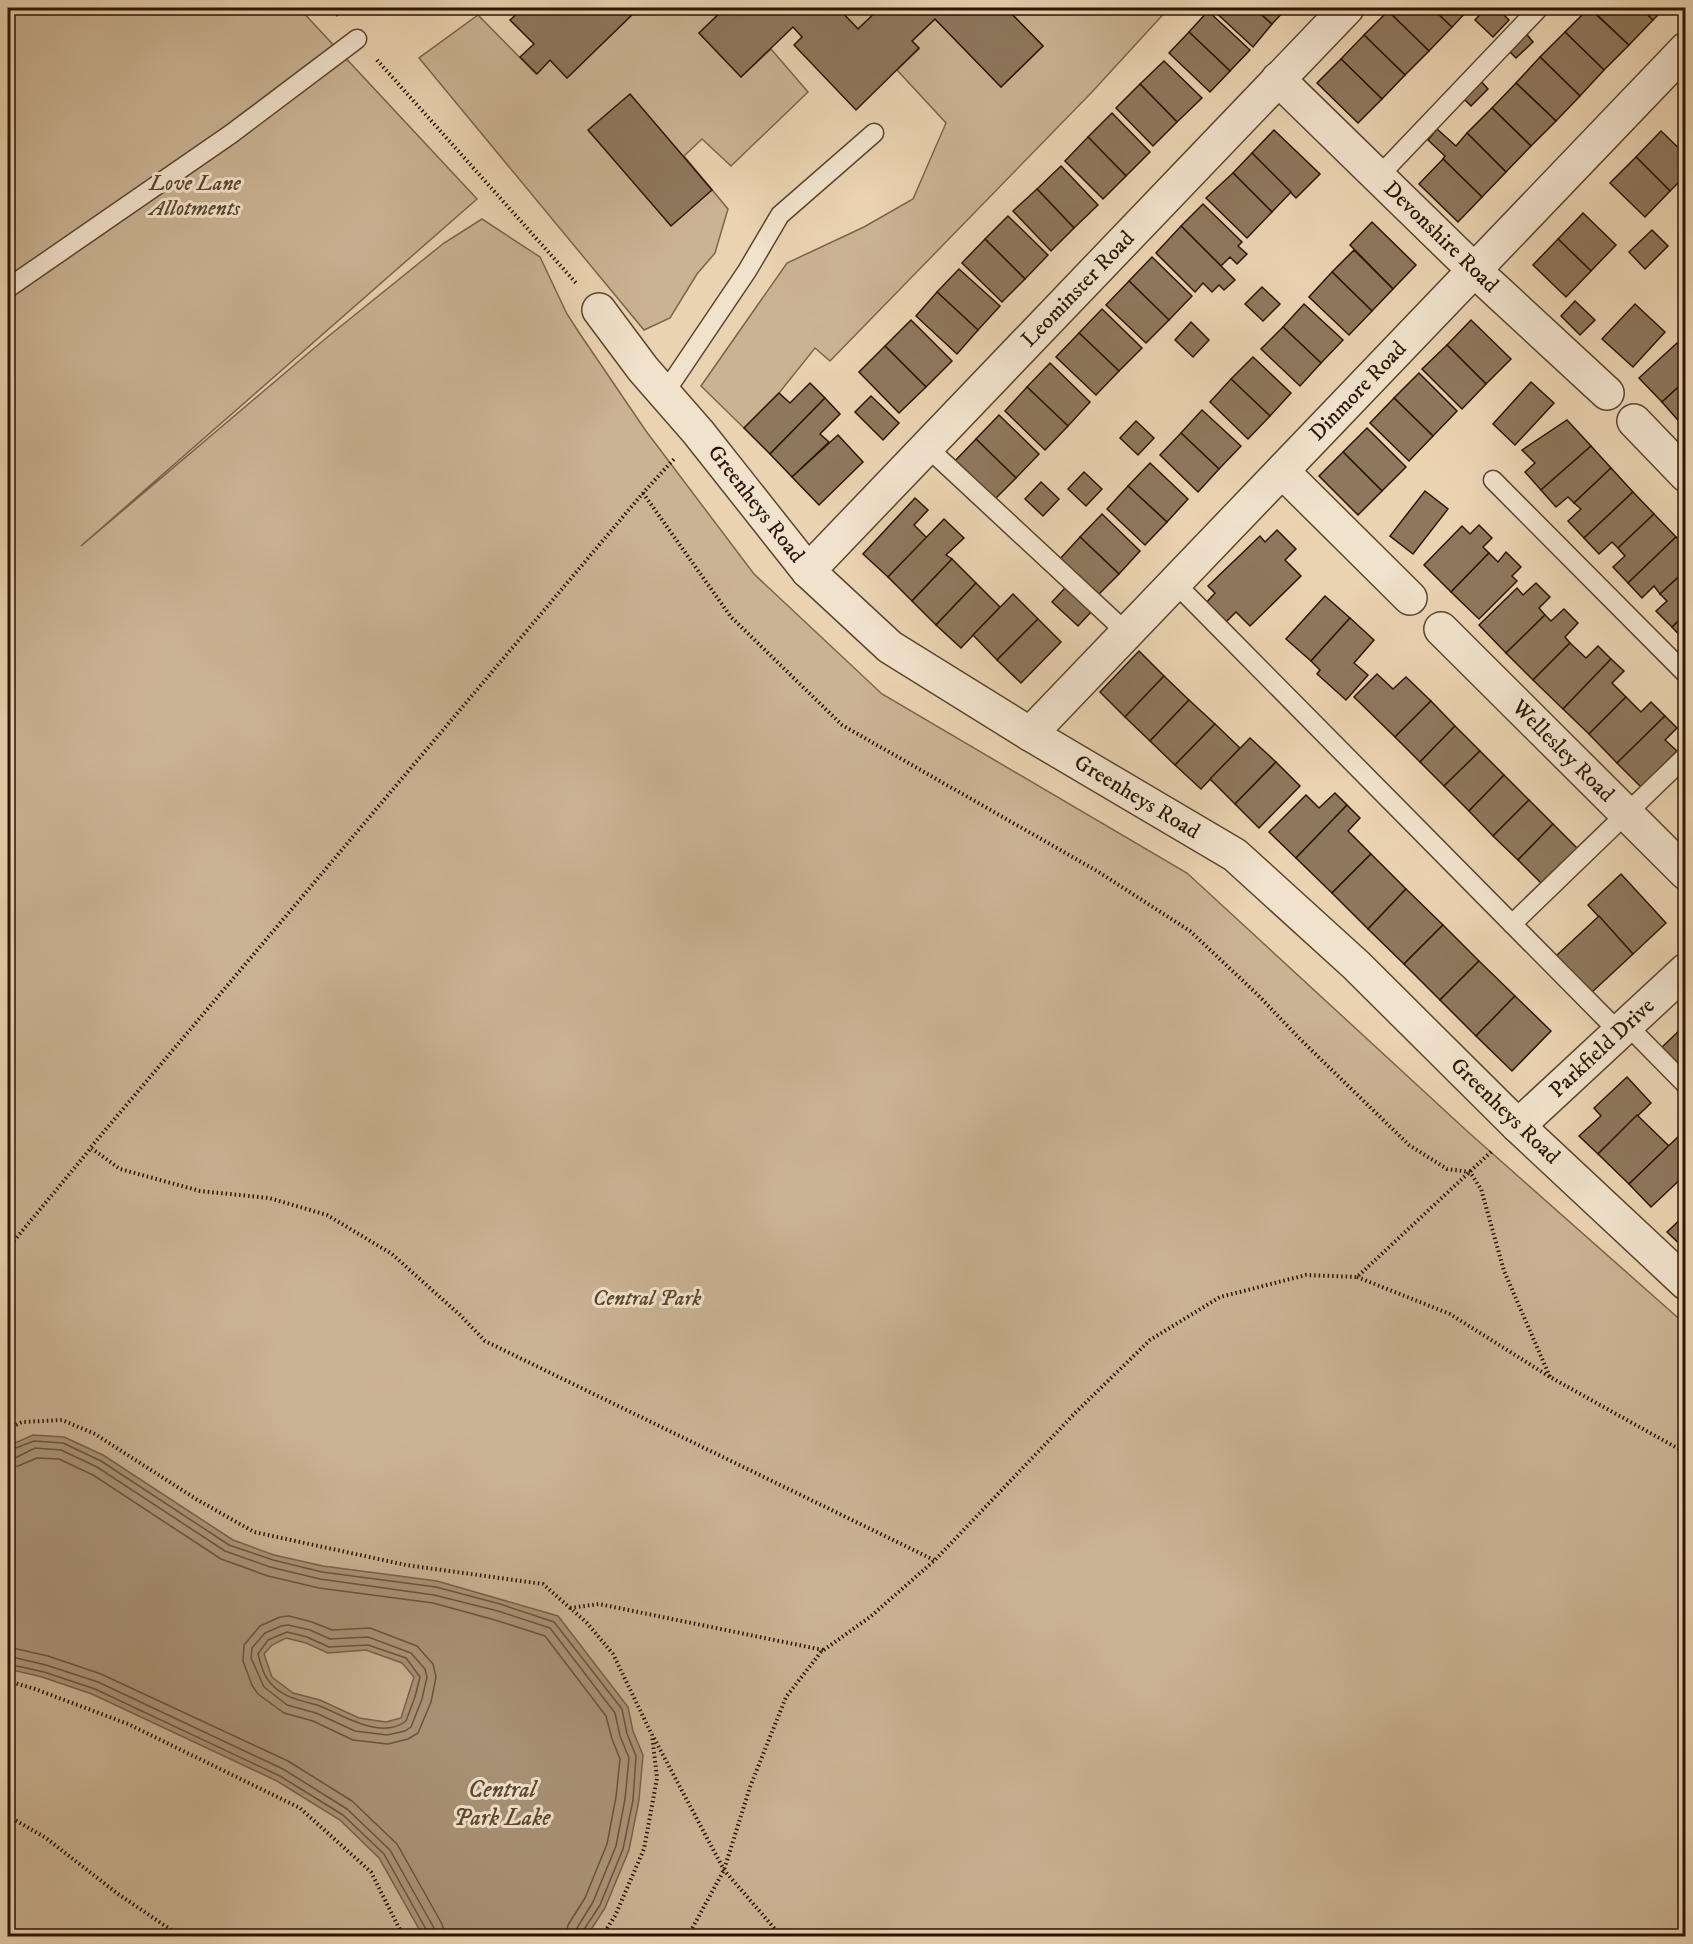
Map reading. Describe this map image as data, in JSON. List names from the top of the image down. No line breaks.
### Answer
{"streets":{"street":["Devonshire Road","Leominster Road","Dinmore Road","Greenheys Road","Wellesley Road","Parkfield Drive"]},"crossings":[["Devonshire Road","Leominster Road"],["Devonshire Road","Dinmore Road"],["Leominster Road","Greenheys Road"],["Dinmore Road","Greenheys Road"],["Greenheys Road","Parkfield Drive"]],"water":["Central Park Lake"],"parks":["Love Lane Allotments","Central Park"]}
